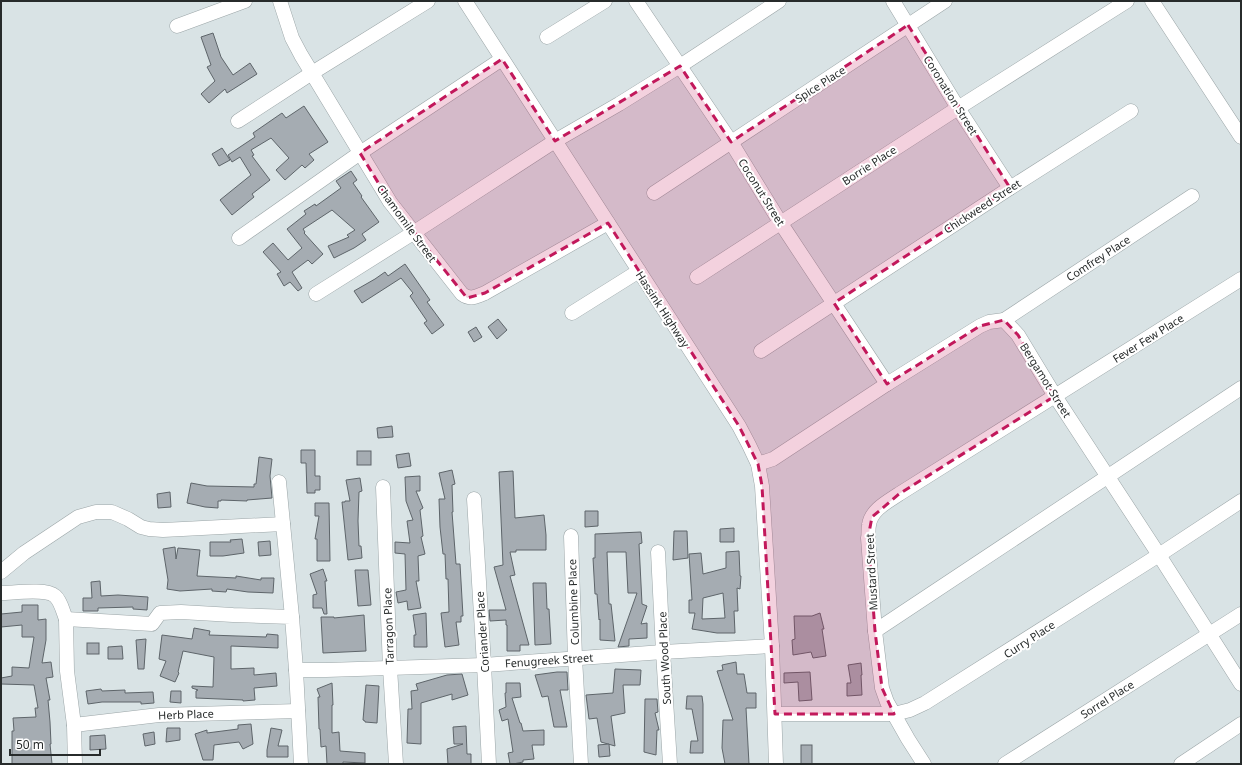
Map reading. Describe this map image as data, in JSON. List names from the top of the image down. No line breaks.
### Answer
{"streets":{"street":["Spice Place","Coronation Street","Borrie Place","Coconut Street","Chickweed Street","Chamomile Street","Comfrey Place","Hassink Highway","Fever Few Place","Bergamot Street","Mustard Street","Columbine Place","Tarragon Place","Coriander Place","Curry Place","South Wood Place","Fenugreek Street","Sorrel Place","Herb Place"]},"crossings":[["Spice Place","Coronation Street"],["Spice Place","Coconut Street"],["Coronation Street","Borrie Place"],["Coronation Street","Chickweed Street"],["Borrie Place","Coconut Street"],["Coconut Street","Chickweed Street"],["Chamomile Street","Hassink Highway"],["Comfrey Place","Bergamot Street"],["Hassink Highway","Curry Place"],["Hassink Highway","Fenugreek Street"],["Fever Few Place","Bergamot Street"],["Fever Few Place","Mustard Street"],["Bergamot Street","Mustard Street"],["Bergamot Street","Curry Place"],["Bergamot Street","Sorrel Place"],["Mustard Street","Curry Place"],["Columbine Place","Fenugreek Street"],["Tarragon Place","Fenugreek Street"],["Coriander Place","Fenugreek Street"],["South Wood Place","Fenugreek Street"]],"scale_bar":"50 m"}
